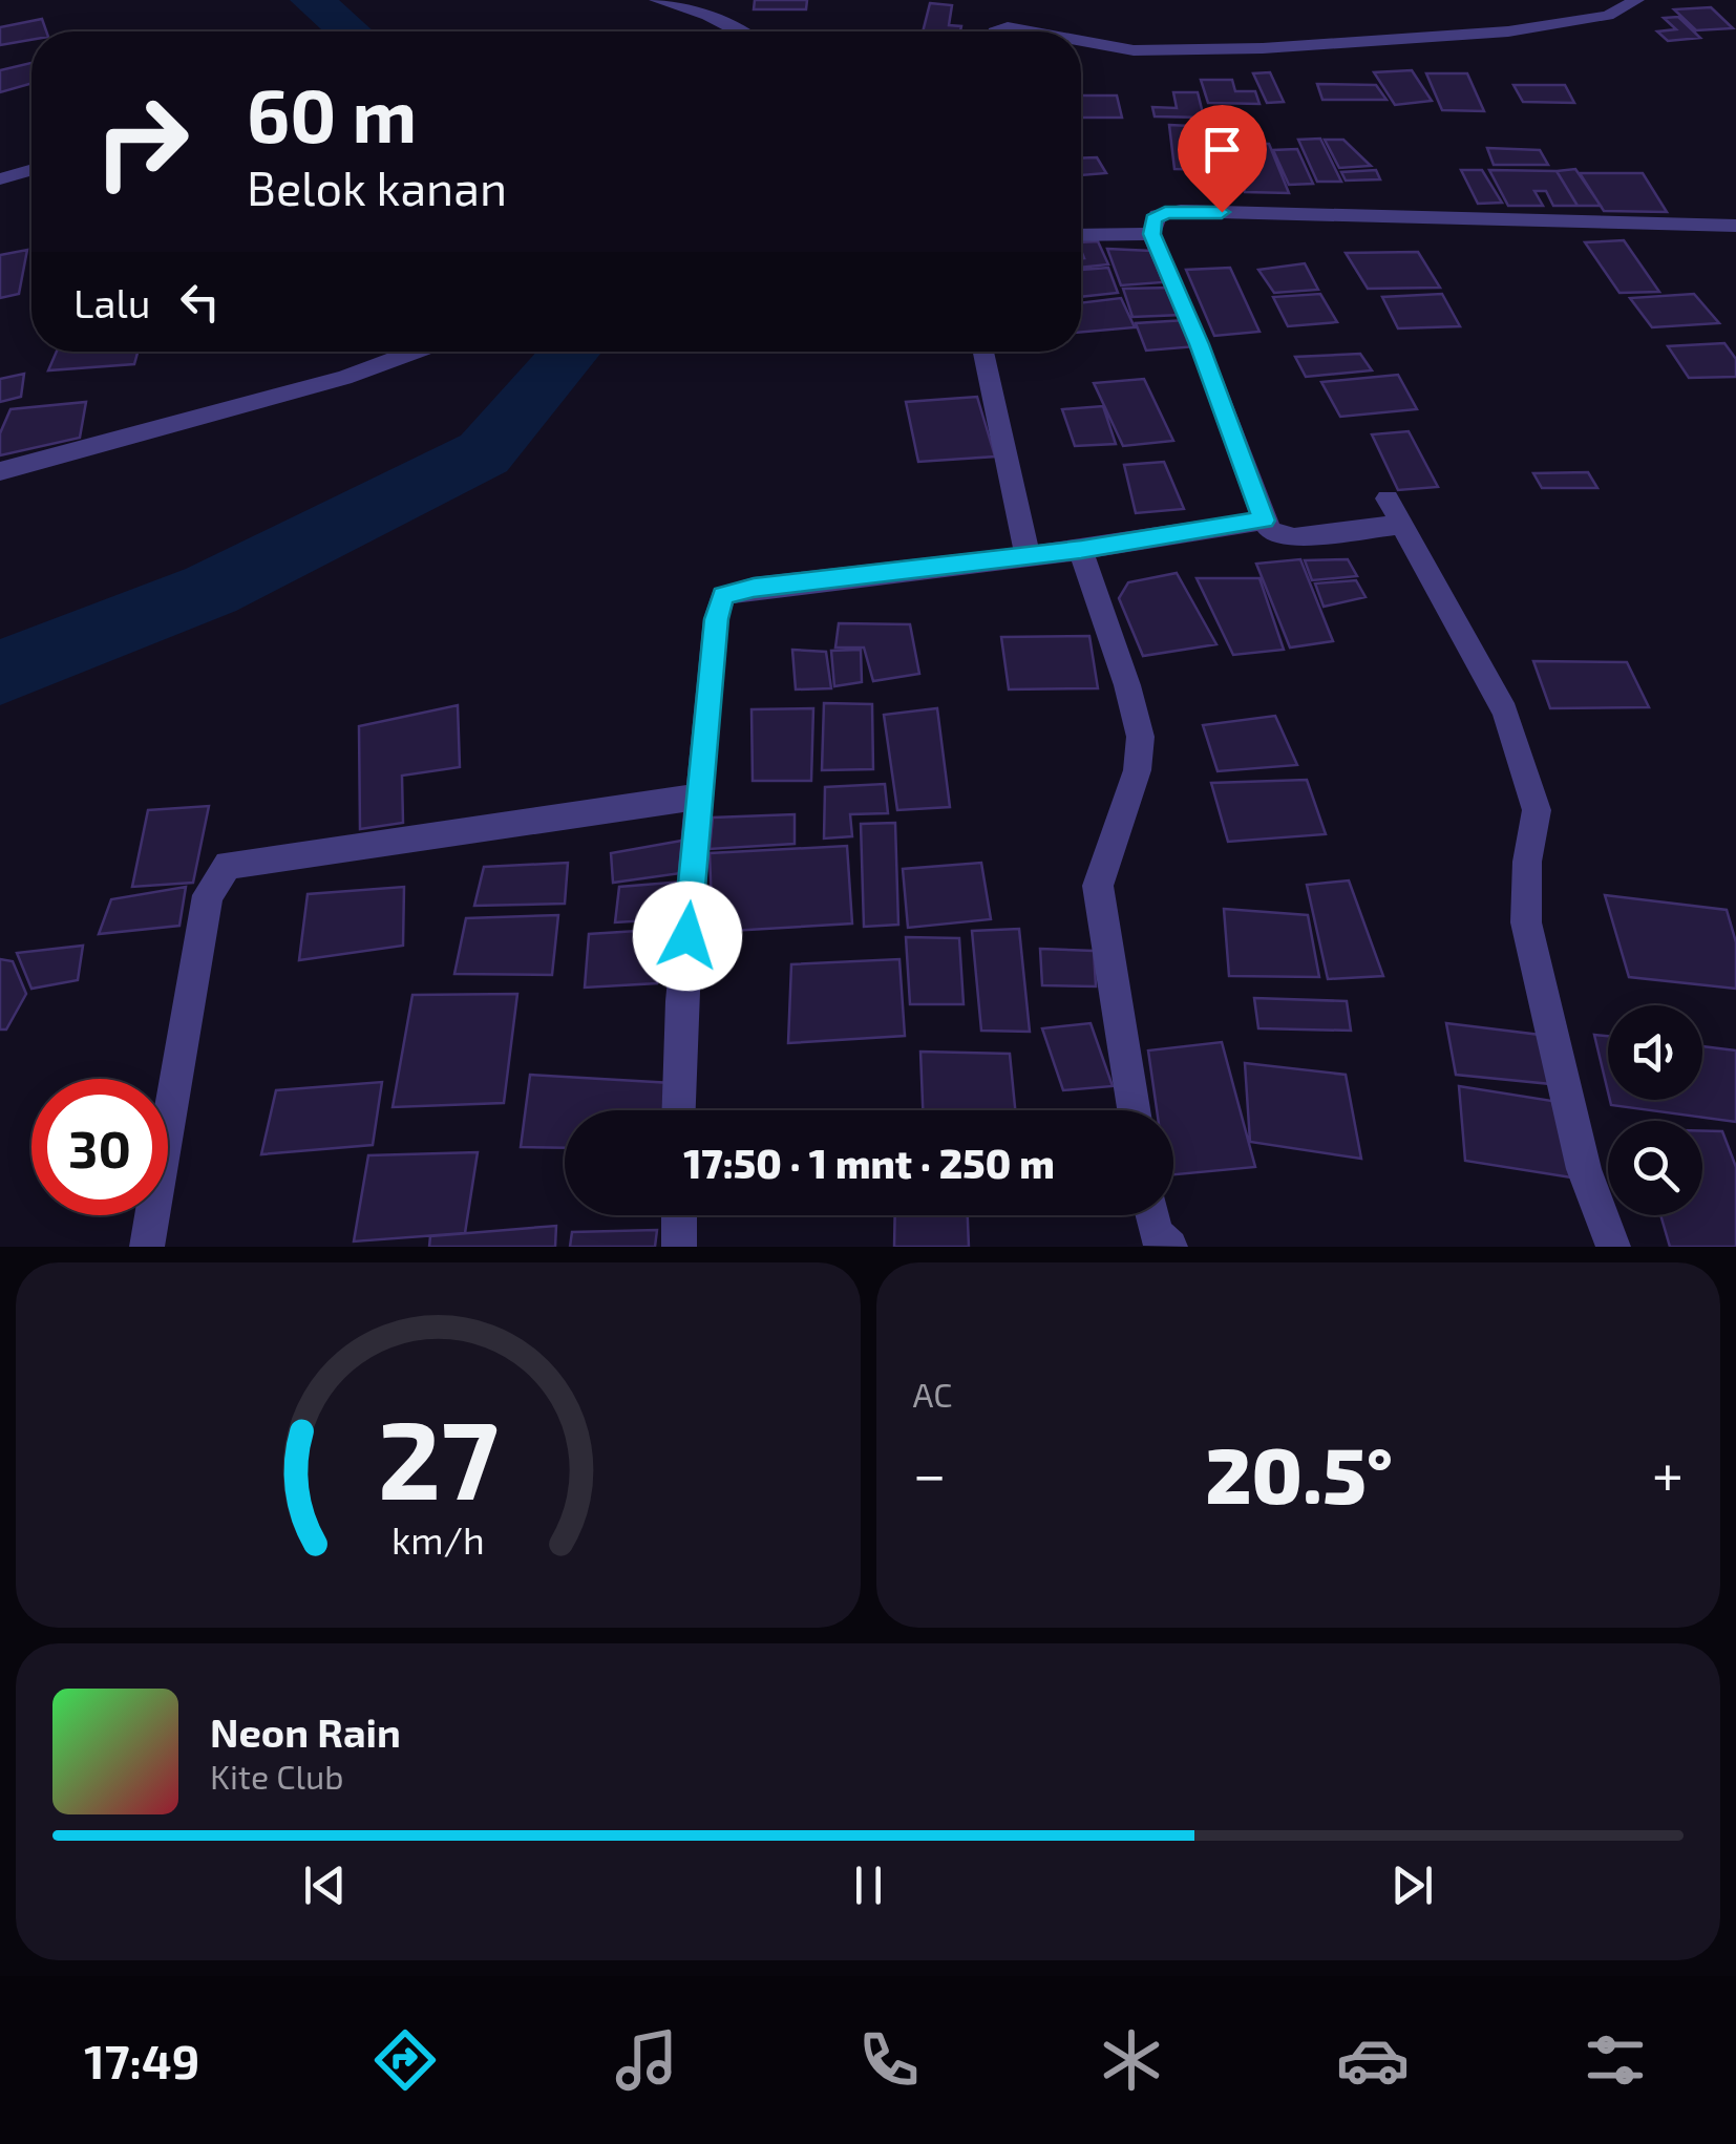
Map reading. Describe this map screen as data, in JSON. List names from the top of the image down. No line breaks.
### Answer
{"page":{"turn":["60 m","Belok kanan"],"then":"Lalu","limit":"30","trip":"17:50 · 1 mnt · 250 m","tile":"AC","heat":["−","20.5°","+"],"song":["Neon Rain","Kite Club"],"tabs":"17:49","gauge":["27","km/h"]}}
